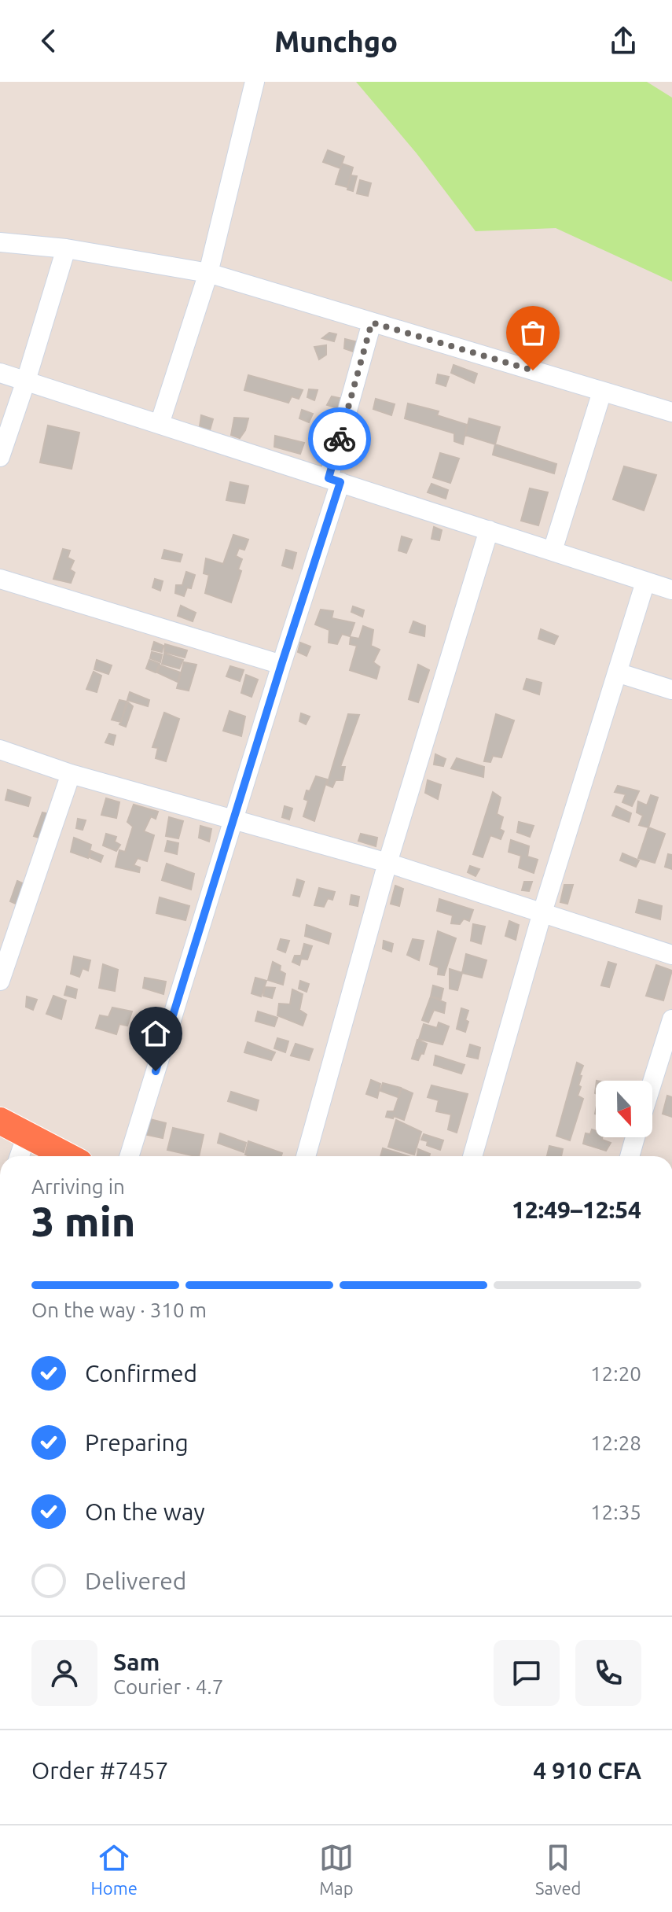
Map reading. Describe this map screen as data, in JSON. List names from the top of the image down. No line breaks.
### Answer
{"north":"bottom","page":{"header":"Munchgo","heading":["3 min","Arriving in","12:49–12:54"],"panel":["Sam","Courier · 4.7","Order #7457","4 910 CFA"],"bar":"On the way · 310 m","list":[["Confirmed","12:20"],["Preparing","12:28"],["On the way","12:35"],"Delivered"],"tabs":["Home","Map","Saved"]}}
